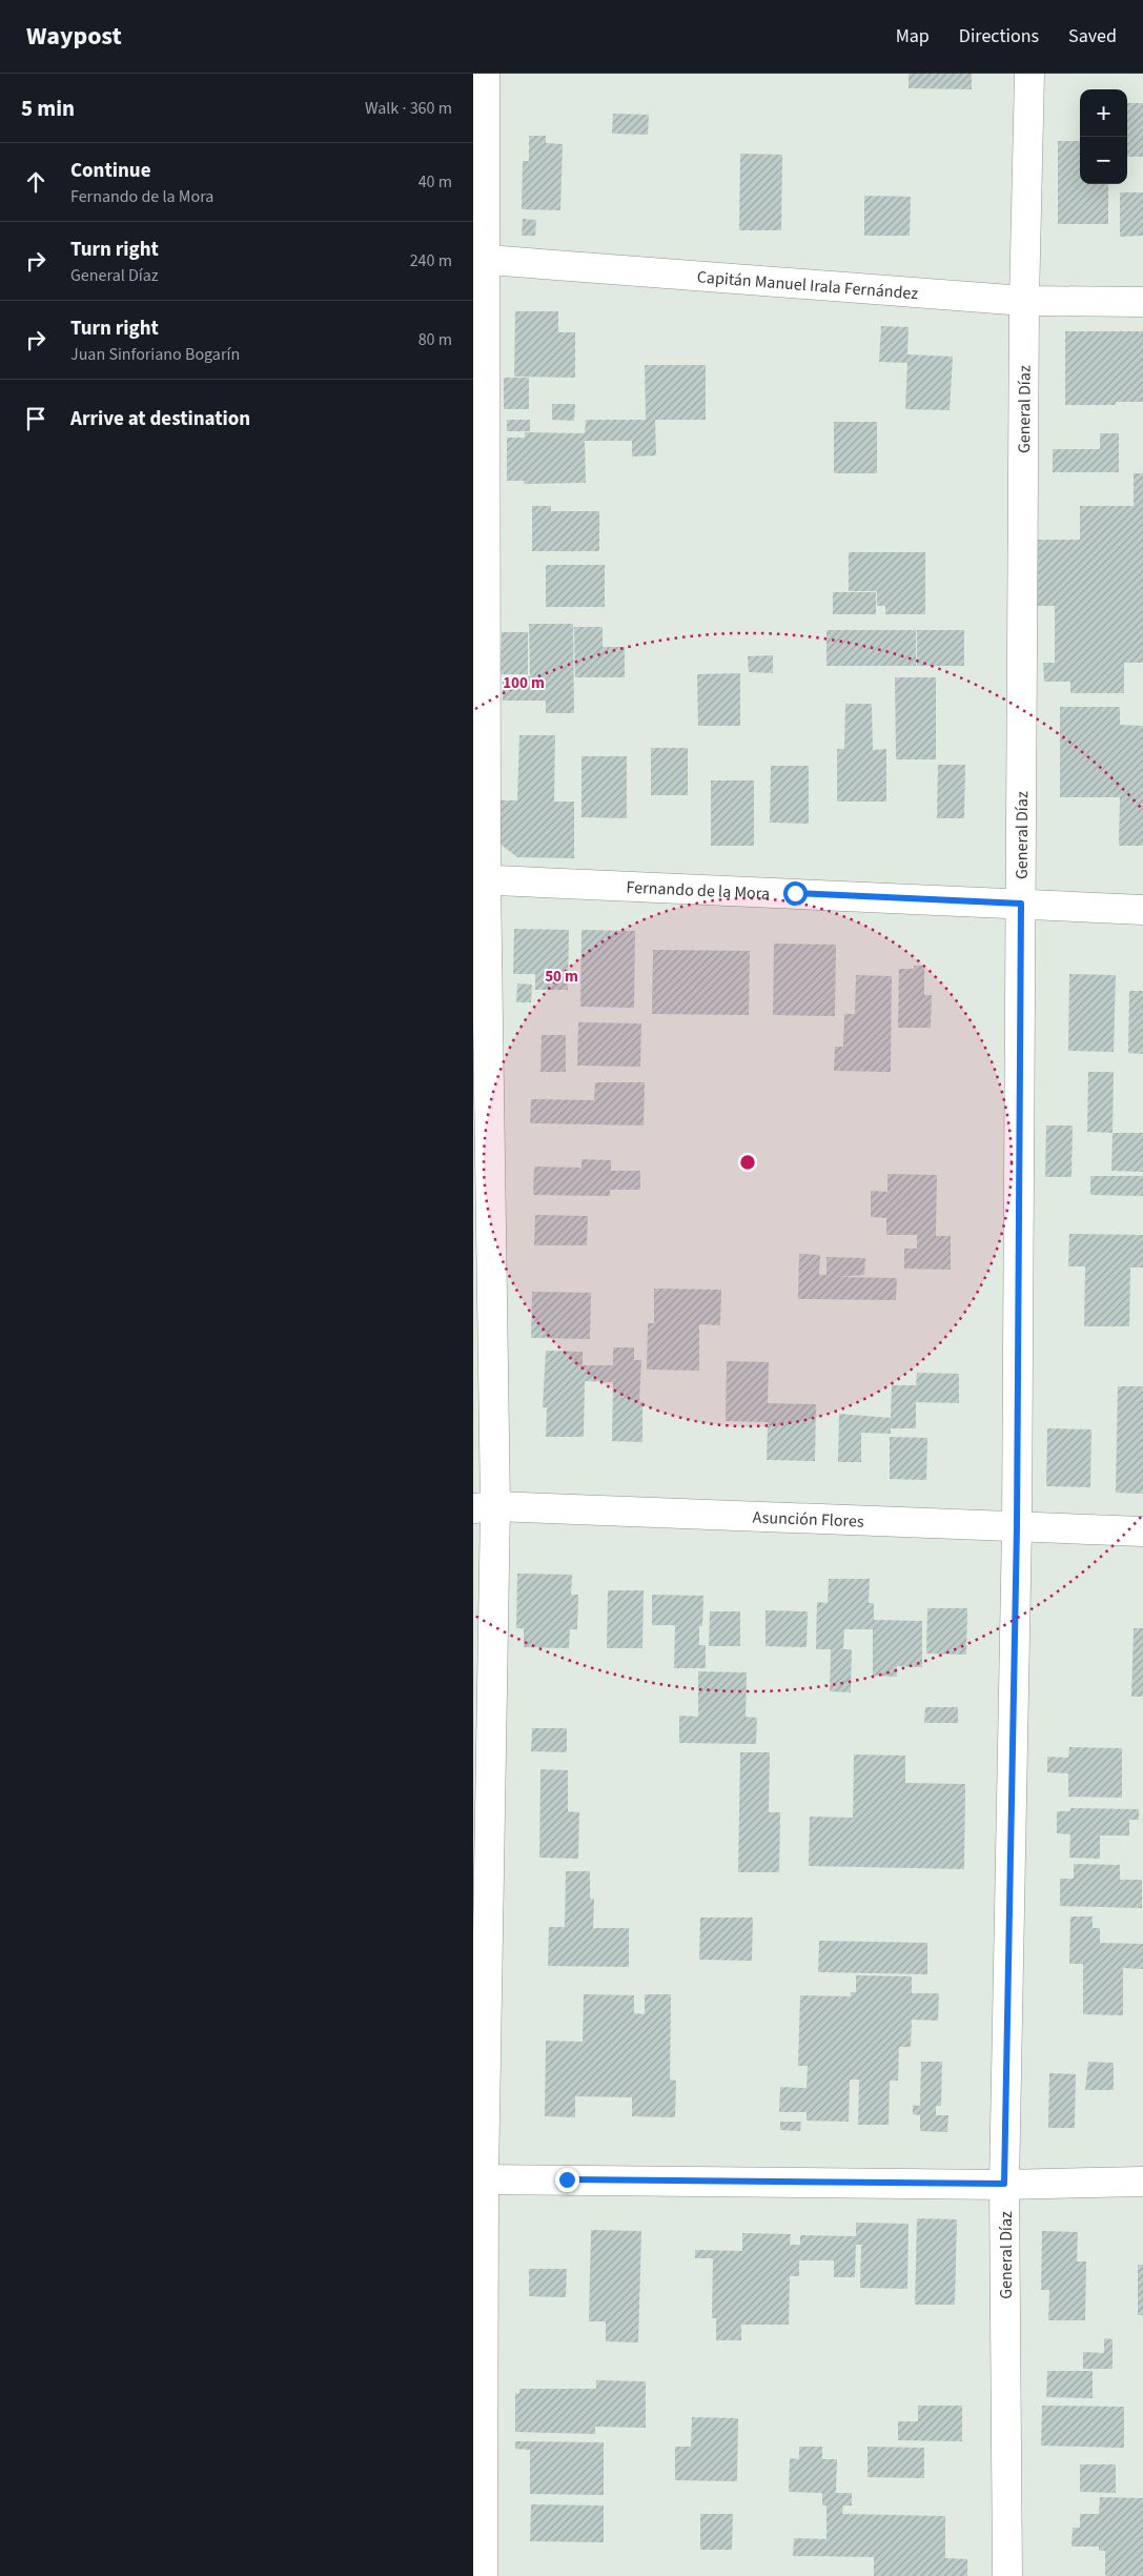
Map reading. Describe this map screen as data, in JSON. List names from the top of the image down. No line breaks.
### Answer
{"streets":{"street":["Capitán Manuel Irala Fernández","General Díaz","Fernando de la Mora","Asunción Flores"]},"crossings":[["Capitán Manuel Irala Fernández","General Díaz"],["General Díaz","Fernando de la Mora"],["General Díaz","Asunción Flores"]],"page":{"header":"Waypost","nav":["Map","Directions","Saved"],"heading":["5 min","Walk · 360 m"],"map_buttons":["+","−"],"list":[["Continue","Fernando de la Mora","40 m"],["Turn right","General Díaz","240 m"],["Turn right","Juan Sinforiano Bogarín","80 m"],"Arrive at destination"]},"rings":["100 m","50 m"]}
